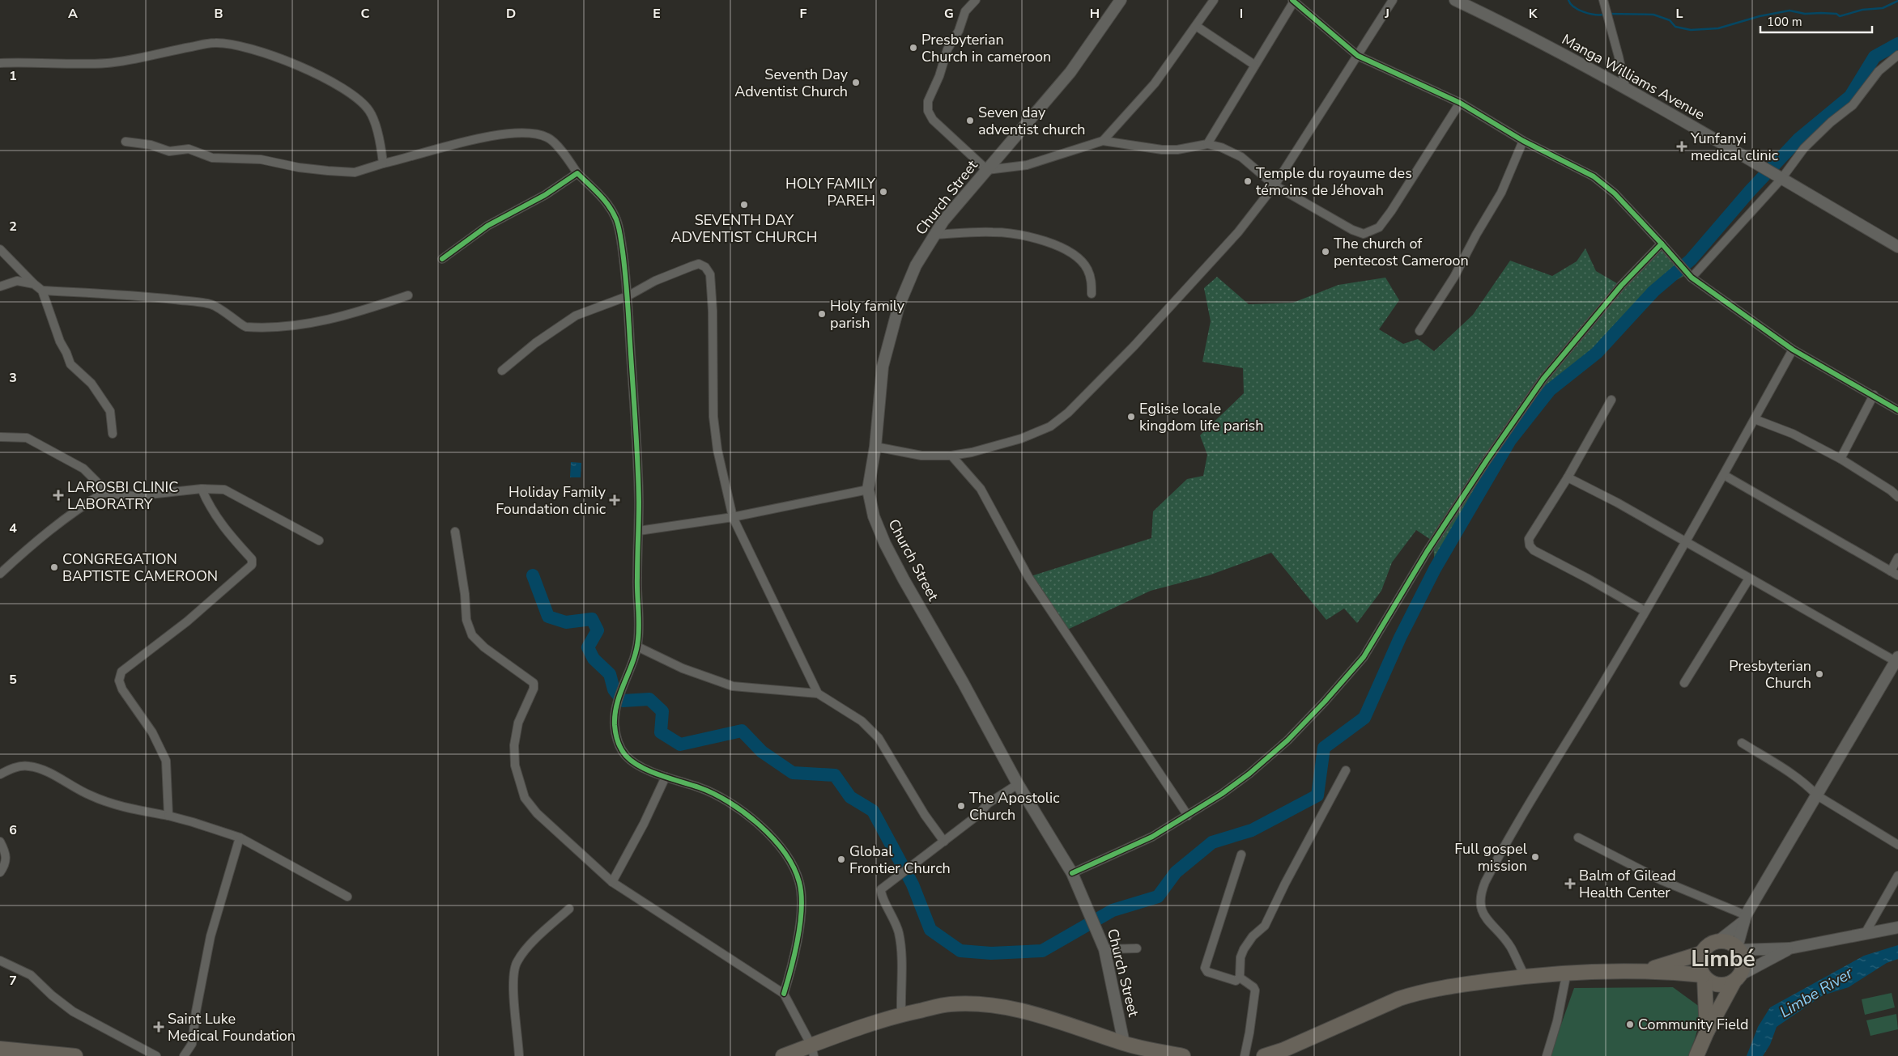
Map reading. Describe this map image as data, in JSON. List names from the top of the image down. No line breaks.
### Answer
{"streets":{"main road":["Manga Williams Avenue","Church Street"]},"districts":["Limbé"],"water":["Limbe River"],"places":{"other":["Presbyterian Church in cameroon","Seventh Day Adventist Church","Seven day adventist church","Temple du royaume des témoins de Jéhovah","HOLY FAMILY PAREH","SEVENTH DAY ADVENTIST CHURCH","The church of pentecost Cameroon","Holy family parish","Eglise locale kingdom life parish","CONGREGATION BAPTISTE CAMEROON","Presbyterian Church","The Apostolic Church","Full gospel mission","Global Frontier Church","Community Field"],"health":["Yunfanyi medical clinic","LAROSBI CLINIC LABORATRY","Holiday Family Foundation clinic","Balm of Gilead Health Center","Saint Luke Medical Foundation"]},"scale_bar":"100 m","grid":{"columns":["A","B","C","D","E","F","G","H","I","J","K","L"],"rows":["1","2","3","4","5","6","7"]}}
